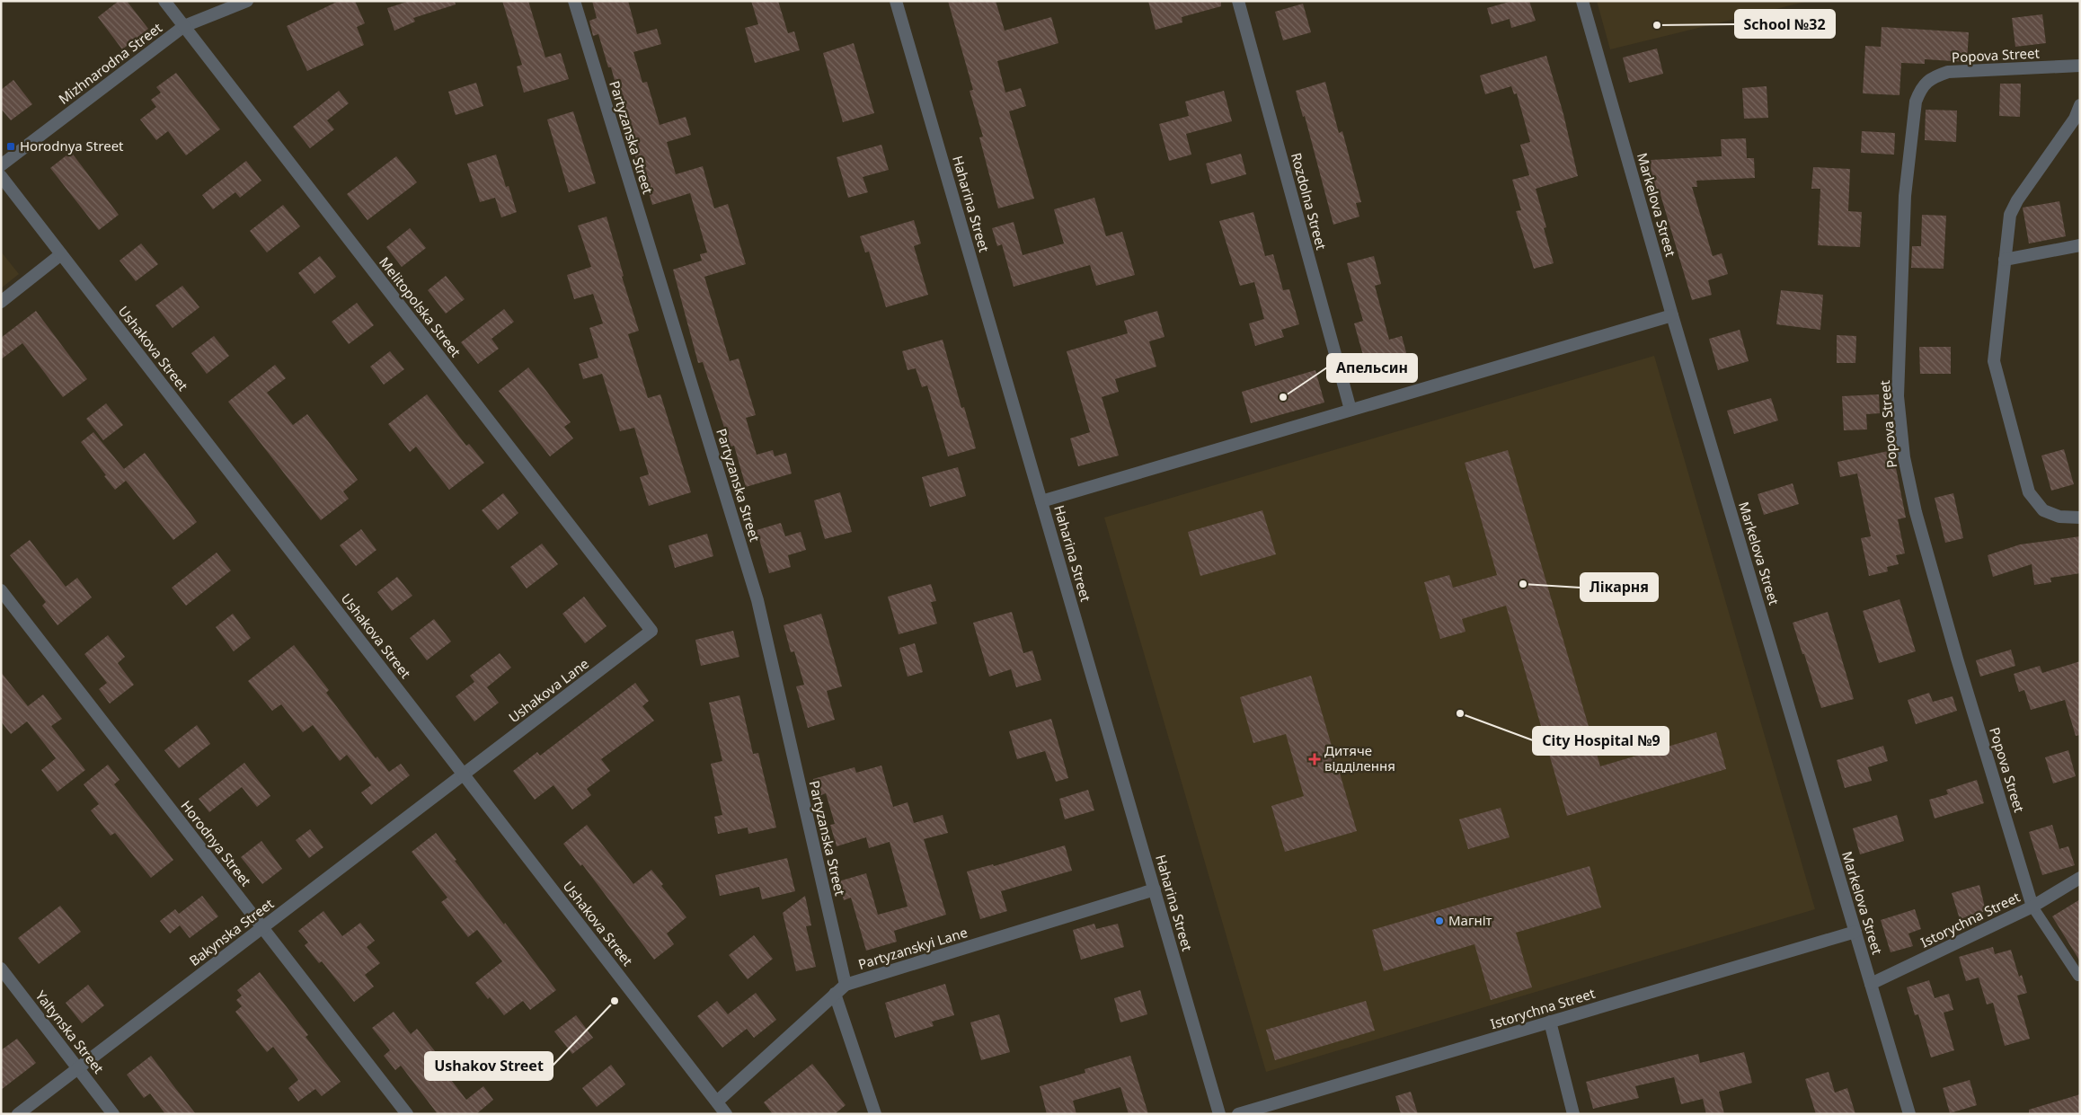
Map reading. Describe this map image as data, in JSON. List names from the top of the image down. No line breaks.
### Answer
{"streets":{"street":["Popova Street","Mizhnarodna Street","Partyzanska Street","Rozdolna Street","Haharina Street","Markelova Street","Melitopolska Street","Ushakova Street","Ushakova Lane","Horodnya Street","Istorychna Street","Bakynska Street","Partyzanskyi Lane","Yaltynska Street"]},"crossings":[["Popova Street","Istorychna Street"],["Mizhnarodna Street","Melitopolska Street"],["Partyzanska Street","Partyzanskyi Lane"],["Haharina Street","Partyzanskyi Lane"],["Markelova Street","Istorychna Street"],["Melitopolska Street","Ushakova Lane"],["Ushakova Street","Ushakova Lane"],["Ushakova Street","Bakynska Street"],["Ushakova Street","Partyzanskyi Lane"],["Ushakova Lane","Bakynska Street"],["Horodnya Street","Bakynska Street"],["Bakynska Street","Yaltynska Street"]],"places":{"other":["School №32","Апельсин","Лікарня","City Hospital №9","Магніт","Ushakov Street"],"transit":["Horodnya Street"],"health":["Дитяче відділення"]}}
